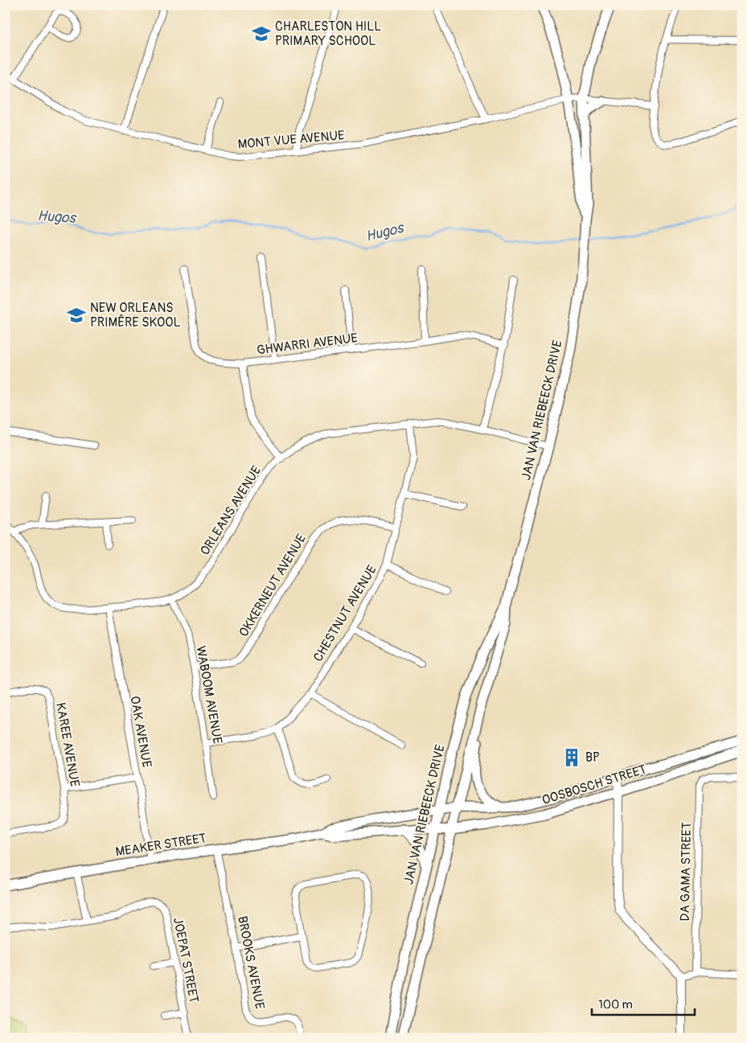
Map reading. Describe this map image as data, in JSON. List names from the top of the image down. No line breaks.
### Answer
{"streets":{"main road":["JAN VAN RIEBEECK DRIVE","OOSBOSCH STREET","MEAKER STREET"],"street":["MONT VUE AVENUE","GHWARRI AVENUE","ORLEANS AVENUE","OKKERNEUT AVENUE","CHESTNUT AVENUE","WABOOM AVENUE","OAK AVENUE","KAREE AVENUE","DA GAMA STREET","JOEPAT STREET","BROOKS AVENUE"]},"crossings":[["MONT VUE AVENUE","JAN VAN RIEBEECK DRIVE"],["JAN VAN RIEBEECK DRIVE","ORLEANS AVENUE"],["JAN VAN RIEBEECK DRIVE","OOSBOSCH STREET"],["JAN VAN RIEBEECK DRIVE","MEAKER STREET"],["ORLEANS AVENUE","CHESTNUT AVENUE"],["ORLEANS AVENUE","WABOOM AVENUE"],["ORLEANS AVENUE","OAK AVENUE"],["OKKERNEUT AVENUE","CHESTNUT AVENUE"],["OKKERNEUT AVENUE","WABOOM AVENUE"],["CHESTNUT AVENUE","WABOOM AVENUE"],["OAK AVENUE","MEAKER STREET"],["OOSBOSCH STREET","MEAKER STREET"],["MEAKER STREET","BROOKS AVENUE"]],"water":["Hugos"],"places":{"school or university":["CHARLESTON HILL PRIMARY SCHOOL","NEW ORLEANS PRIMÊRE SKOOL"],"building":["BP"]},"scale_bar":"100 m"}
